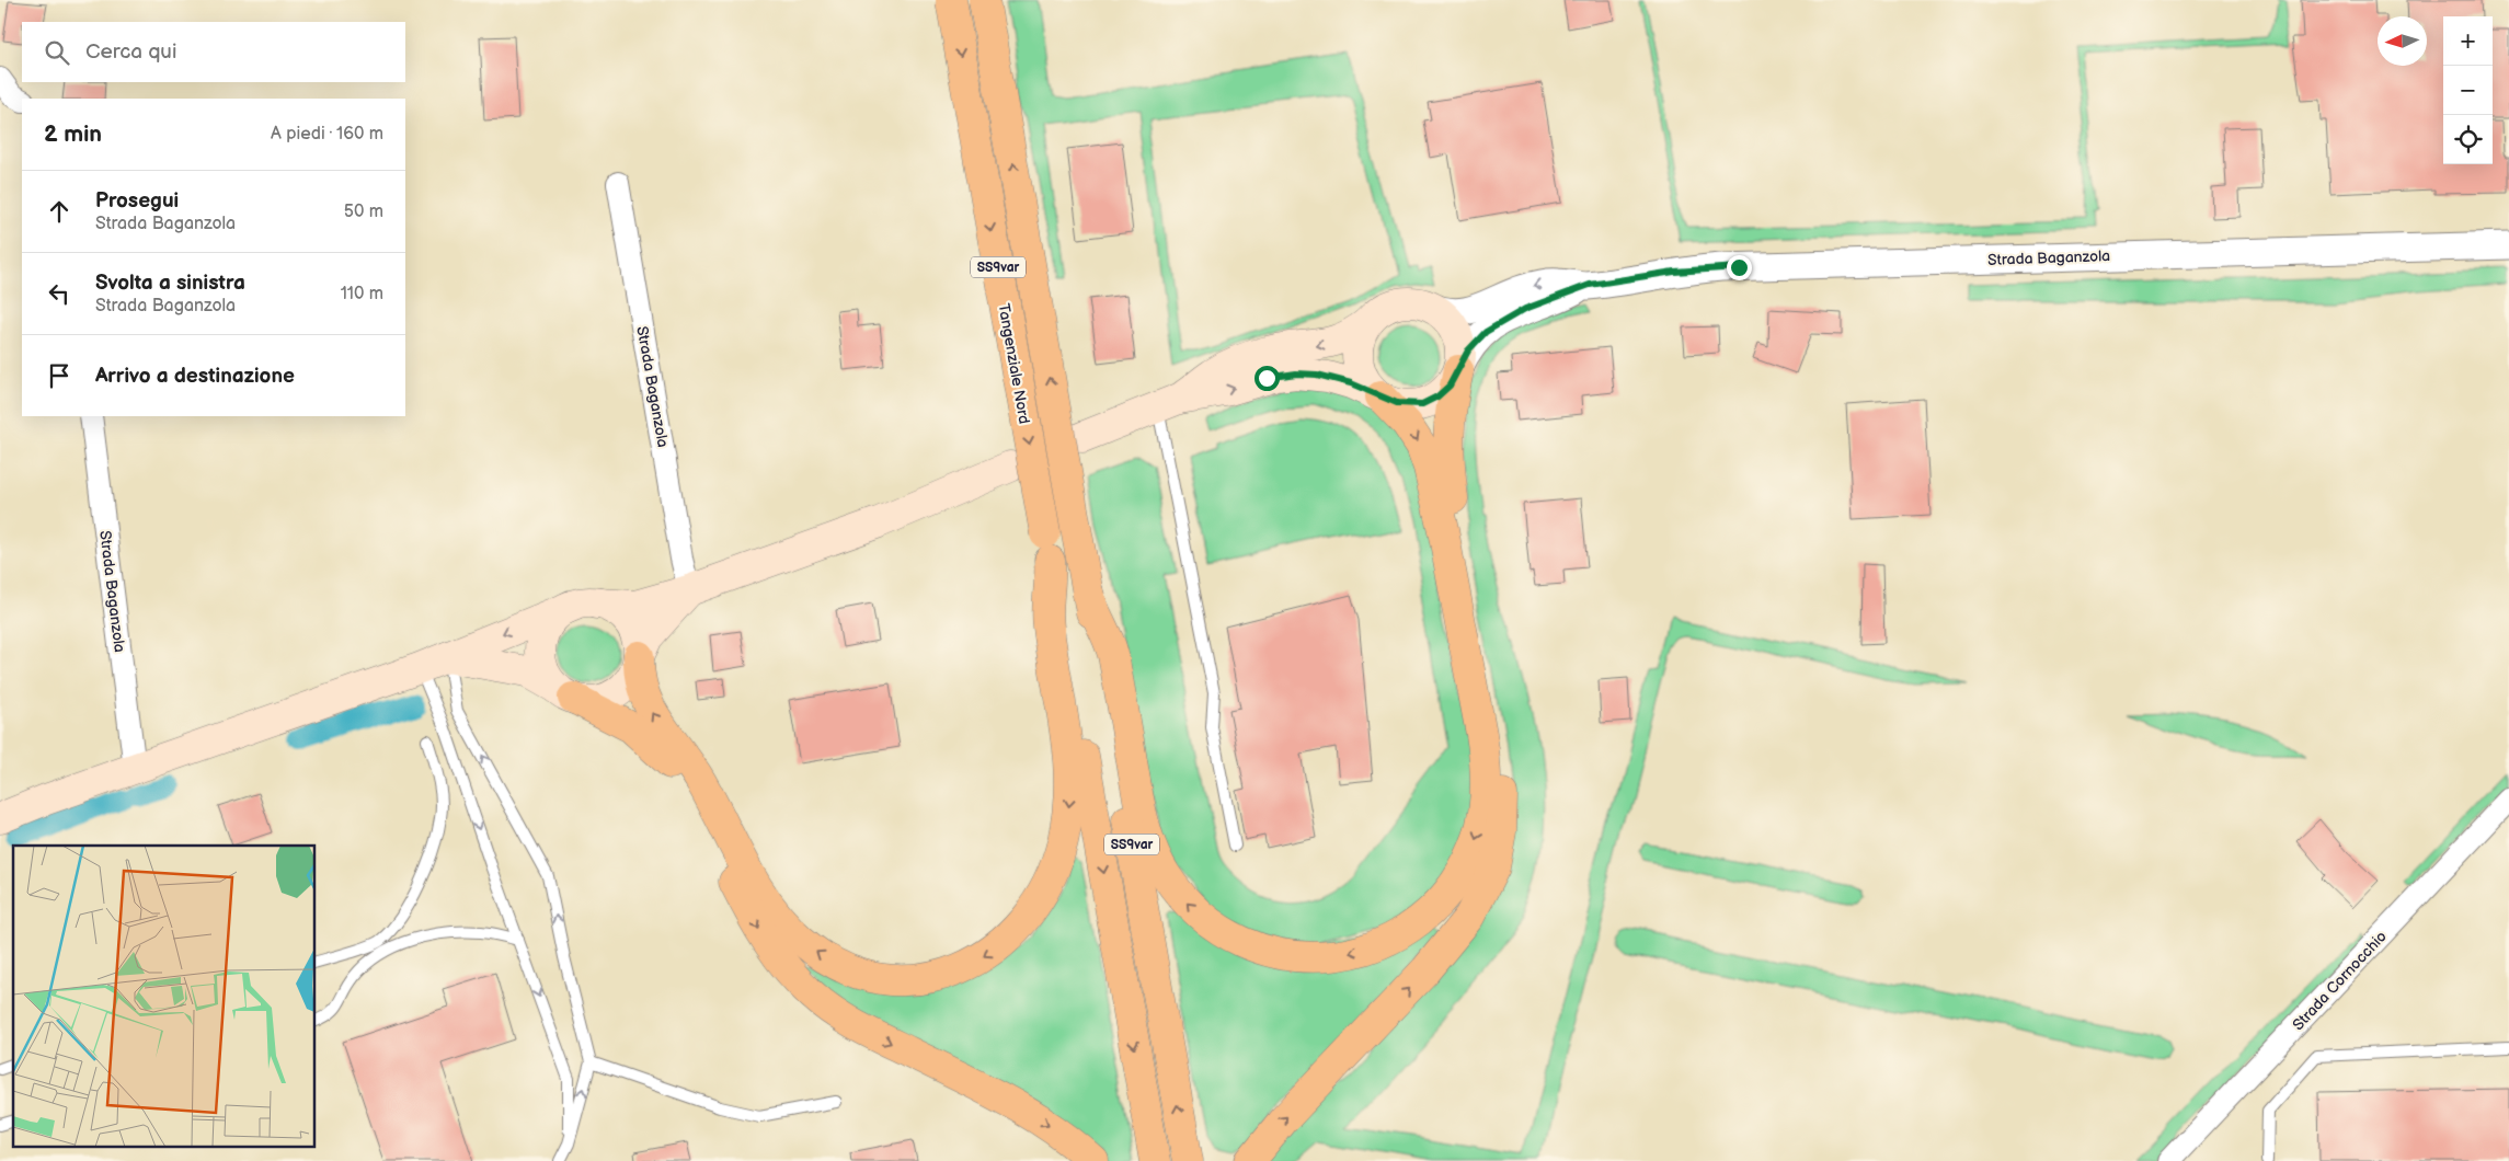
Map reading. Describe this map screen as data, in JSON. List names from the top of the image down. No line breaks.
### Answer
{"streets":{"highway":["SS9var","Tangenziale Nord"],"main road":["Strada Baganzola"],"street":["Strada Cornocchio"]},"crossings":[["SS9var","Tangenziale Nord"]],"north":"left","page":{"map_buttons":["+","−"],"search":"Cerca qui","heading":["2 min","A piedi · 160 m"],"list":[["Prosegui","Strada Baganzola","50 m"],["Svolta a sinistra","Strada Baganzola","110 m"],"Arrivo a destinazione"]}}
